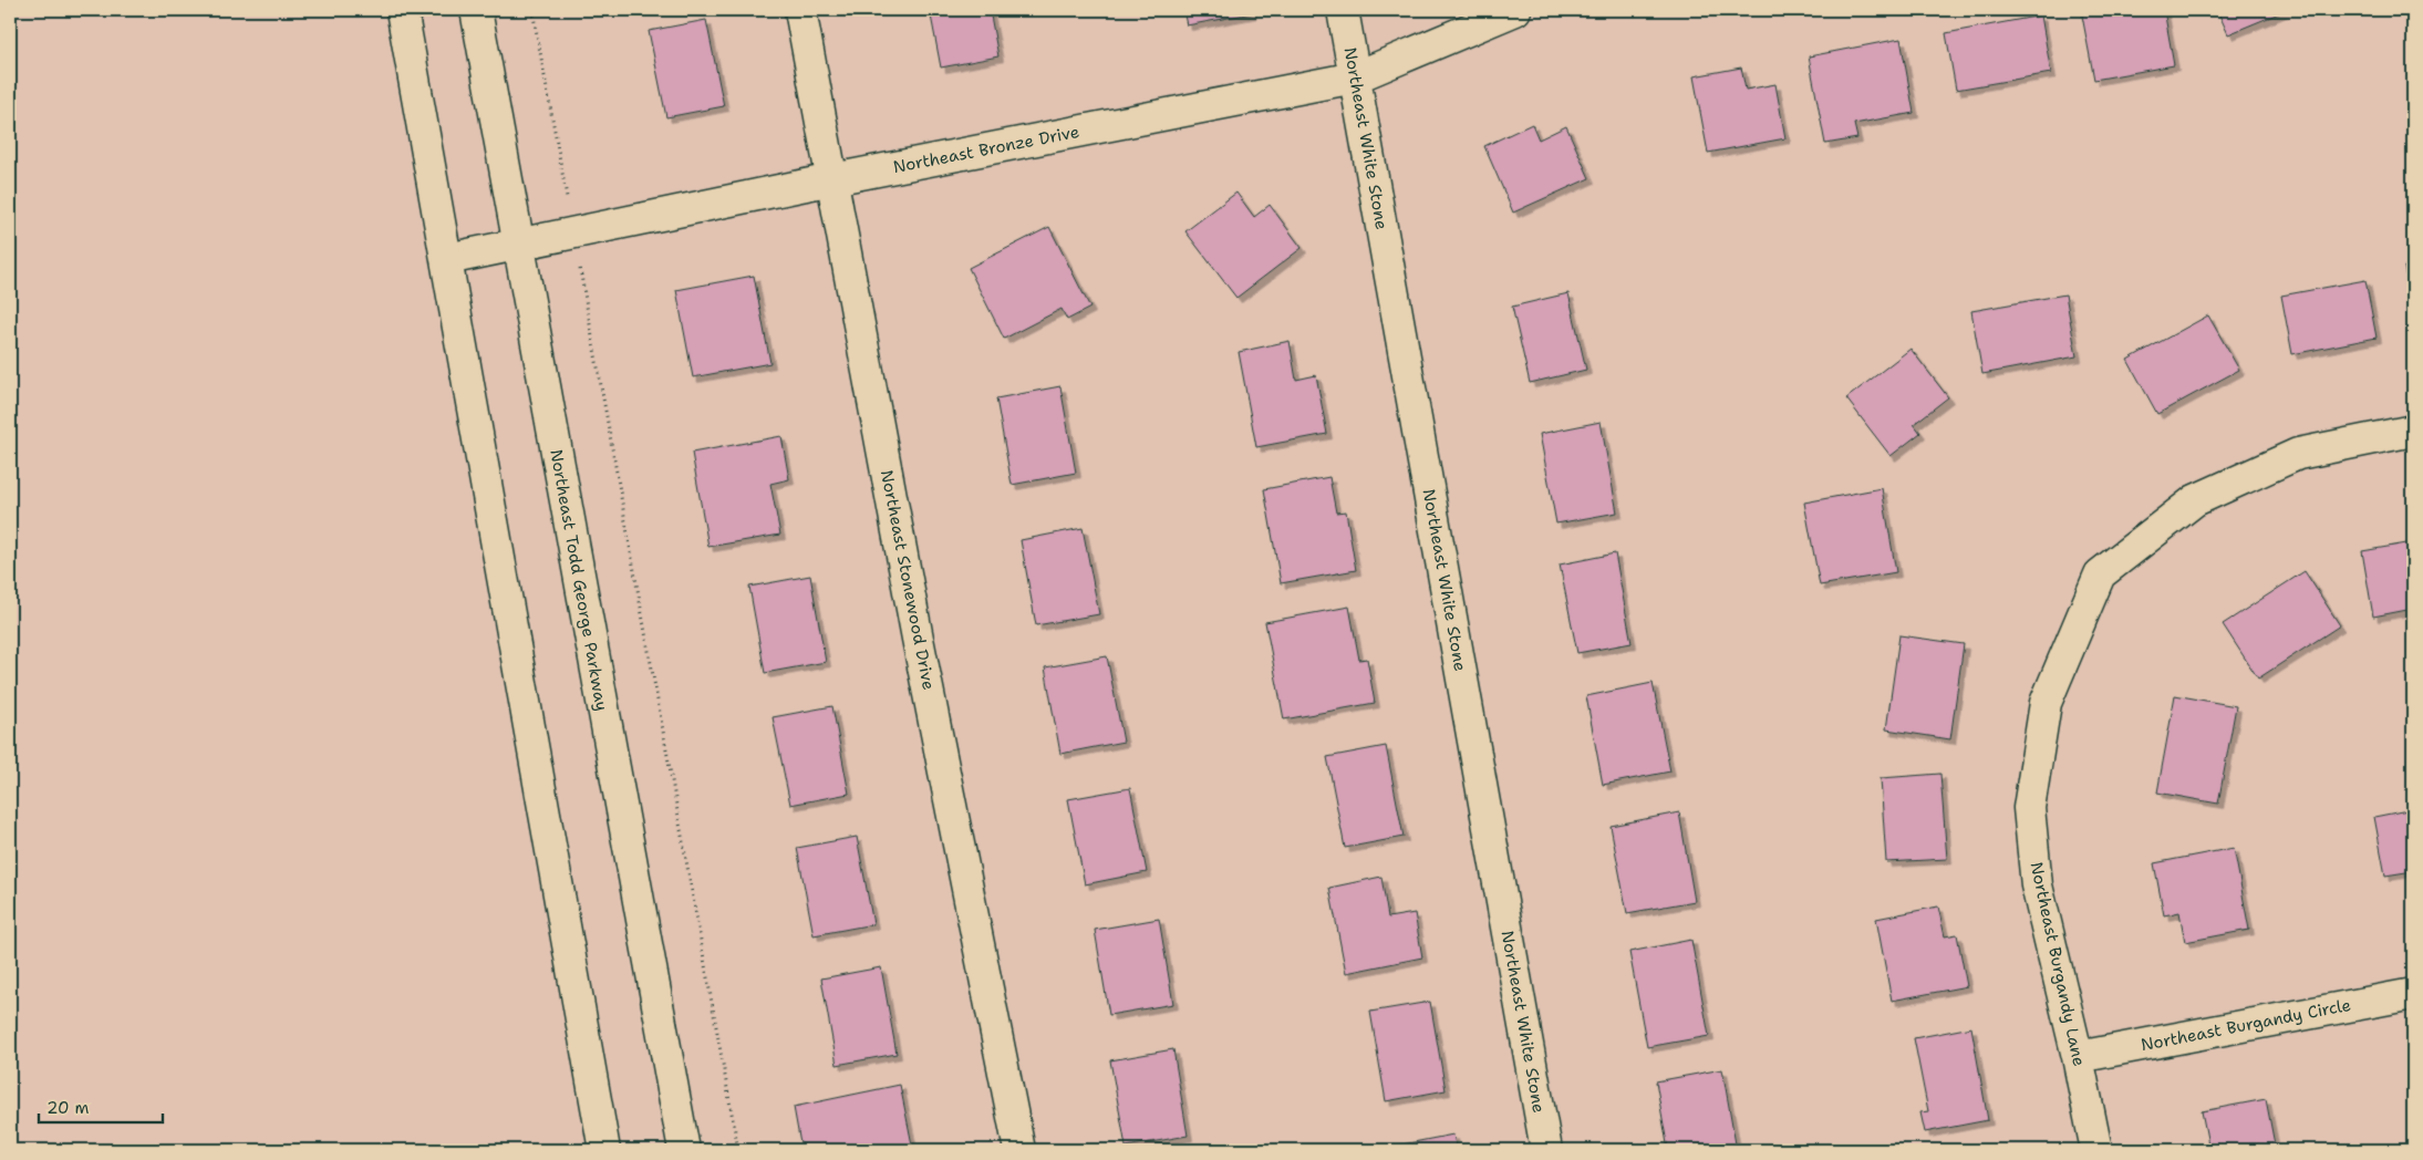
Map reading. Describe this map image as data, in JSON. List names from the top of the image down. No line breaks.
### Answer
{"streets":{"street":["Northeast White Stone","Northeast Bronze Drive","Northeast Todd George Parkway","Northeast Stonewood Drive","Northeast Burgandy Lane","Northeast Burgandy Circle"]},"crossings":[["Northeast White Stone","Northeast Bronze Drive"],["Northeast Bronze Drive","Northeast Todd George Parkway"],["Northeast Bronze Drive","Northeast Stonewood Drive"],["Northeast Burgandy Lane","Northeast Burgandy Circle"]],"scale_bar":"20 m"}
